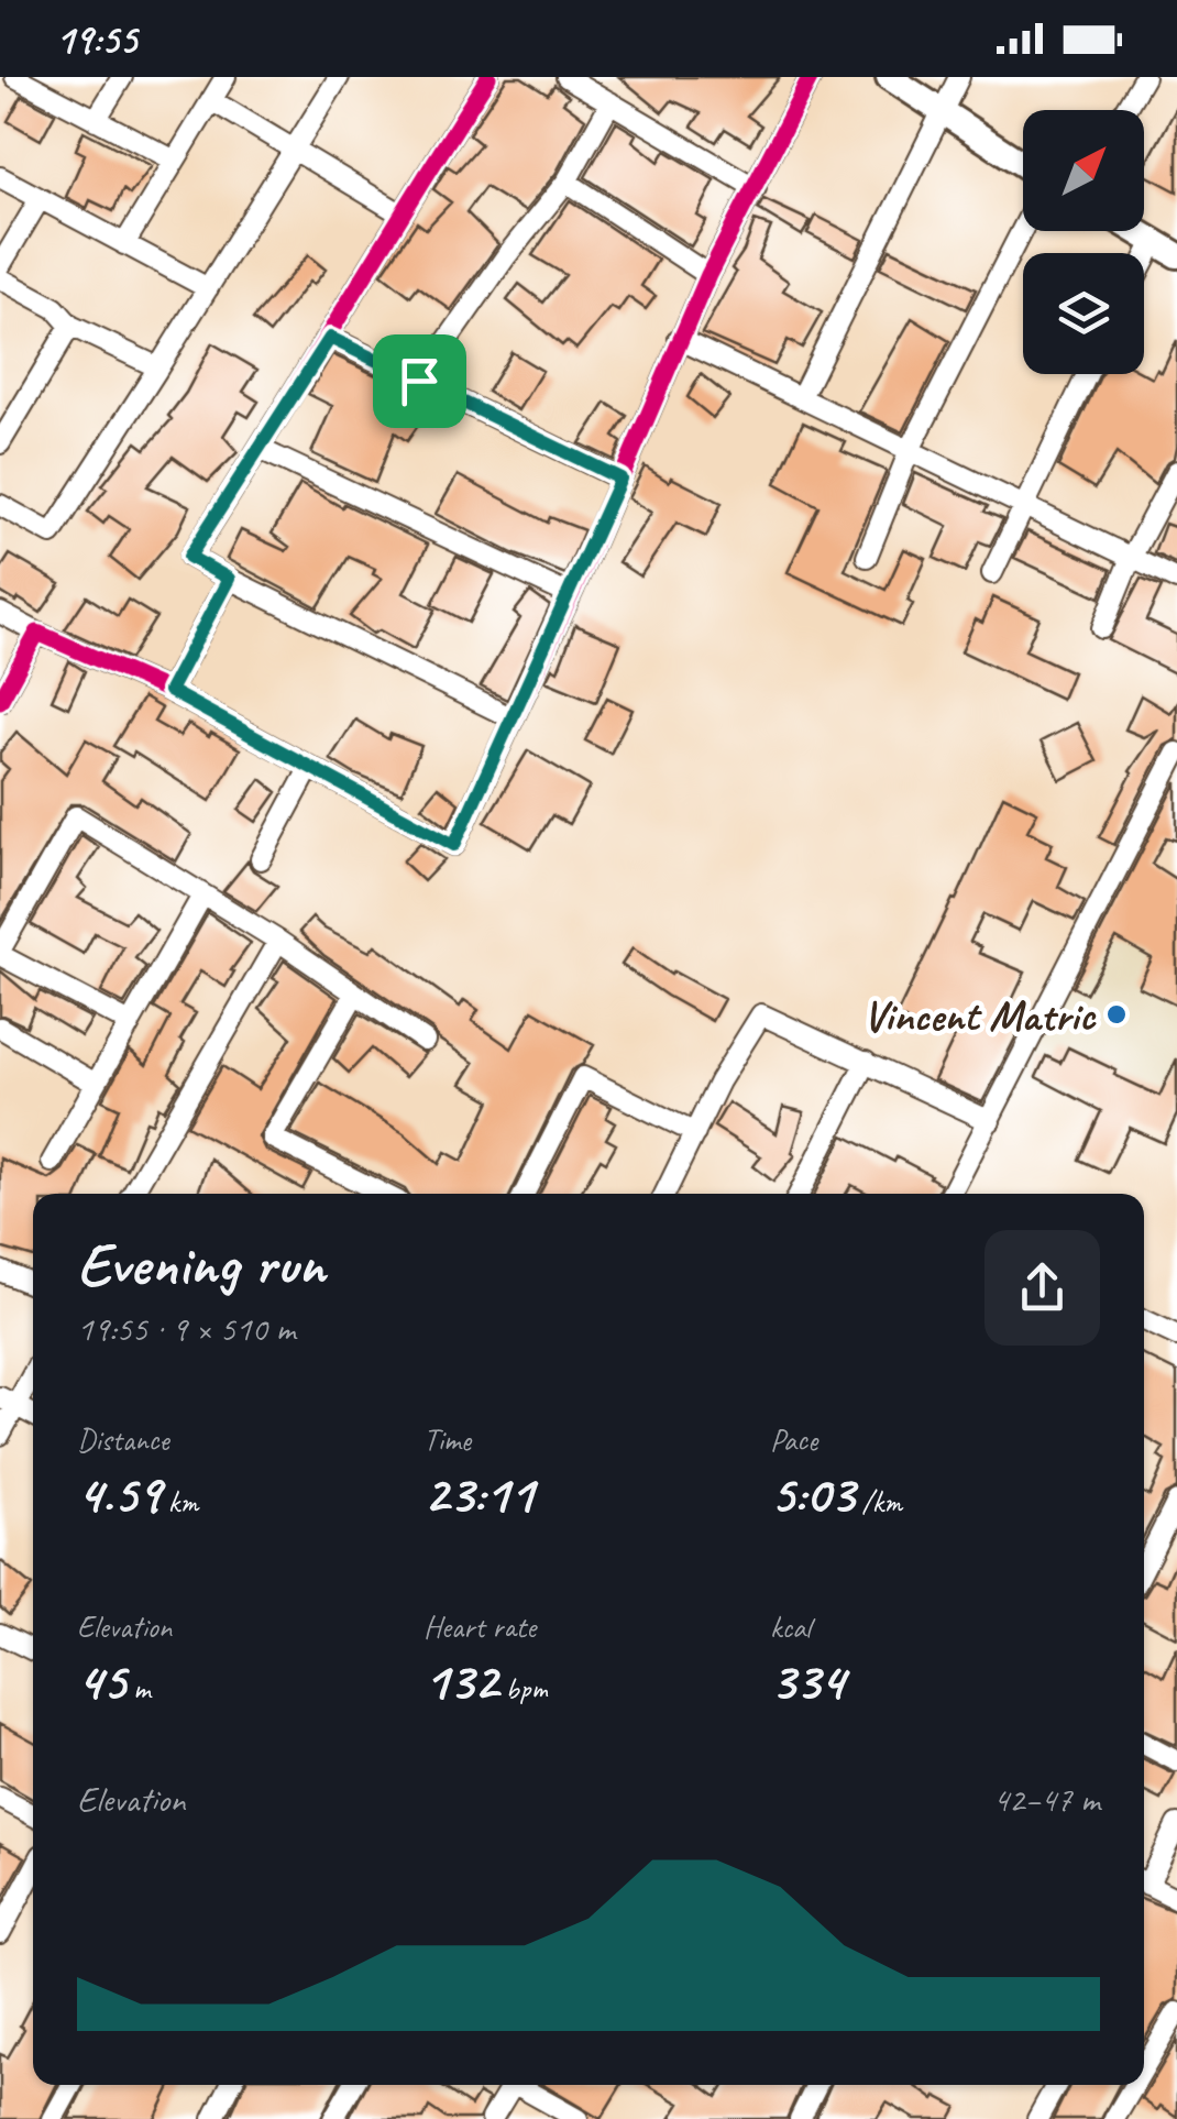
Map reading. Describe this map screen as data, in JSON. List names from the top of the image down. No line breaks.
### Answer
{"places":["Vincent Matric"],"north":"top right","page":{"status":"19:55","heading":["Evening run","19:55 · 9 × 510 m"],"stats":[["Distance","4.59 km"],["Time","23:11"],["Pace","5:03 /km"],["Elevation","45 m"],["Heart rate","132 bpm"],["kcal","334"]],"chart":["Elevation","42–47 m"]}}
